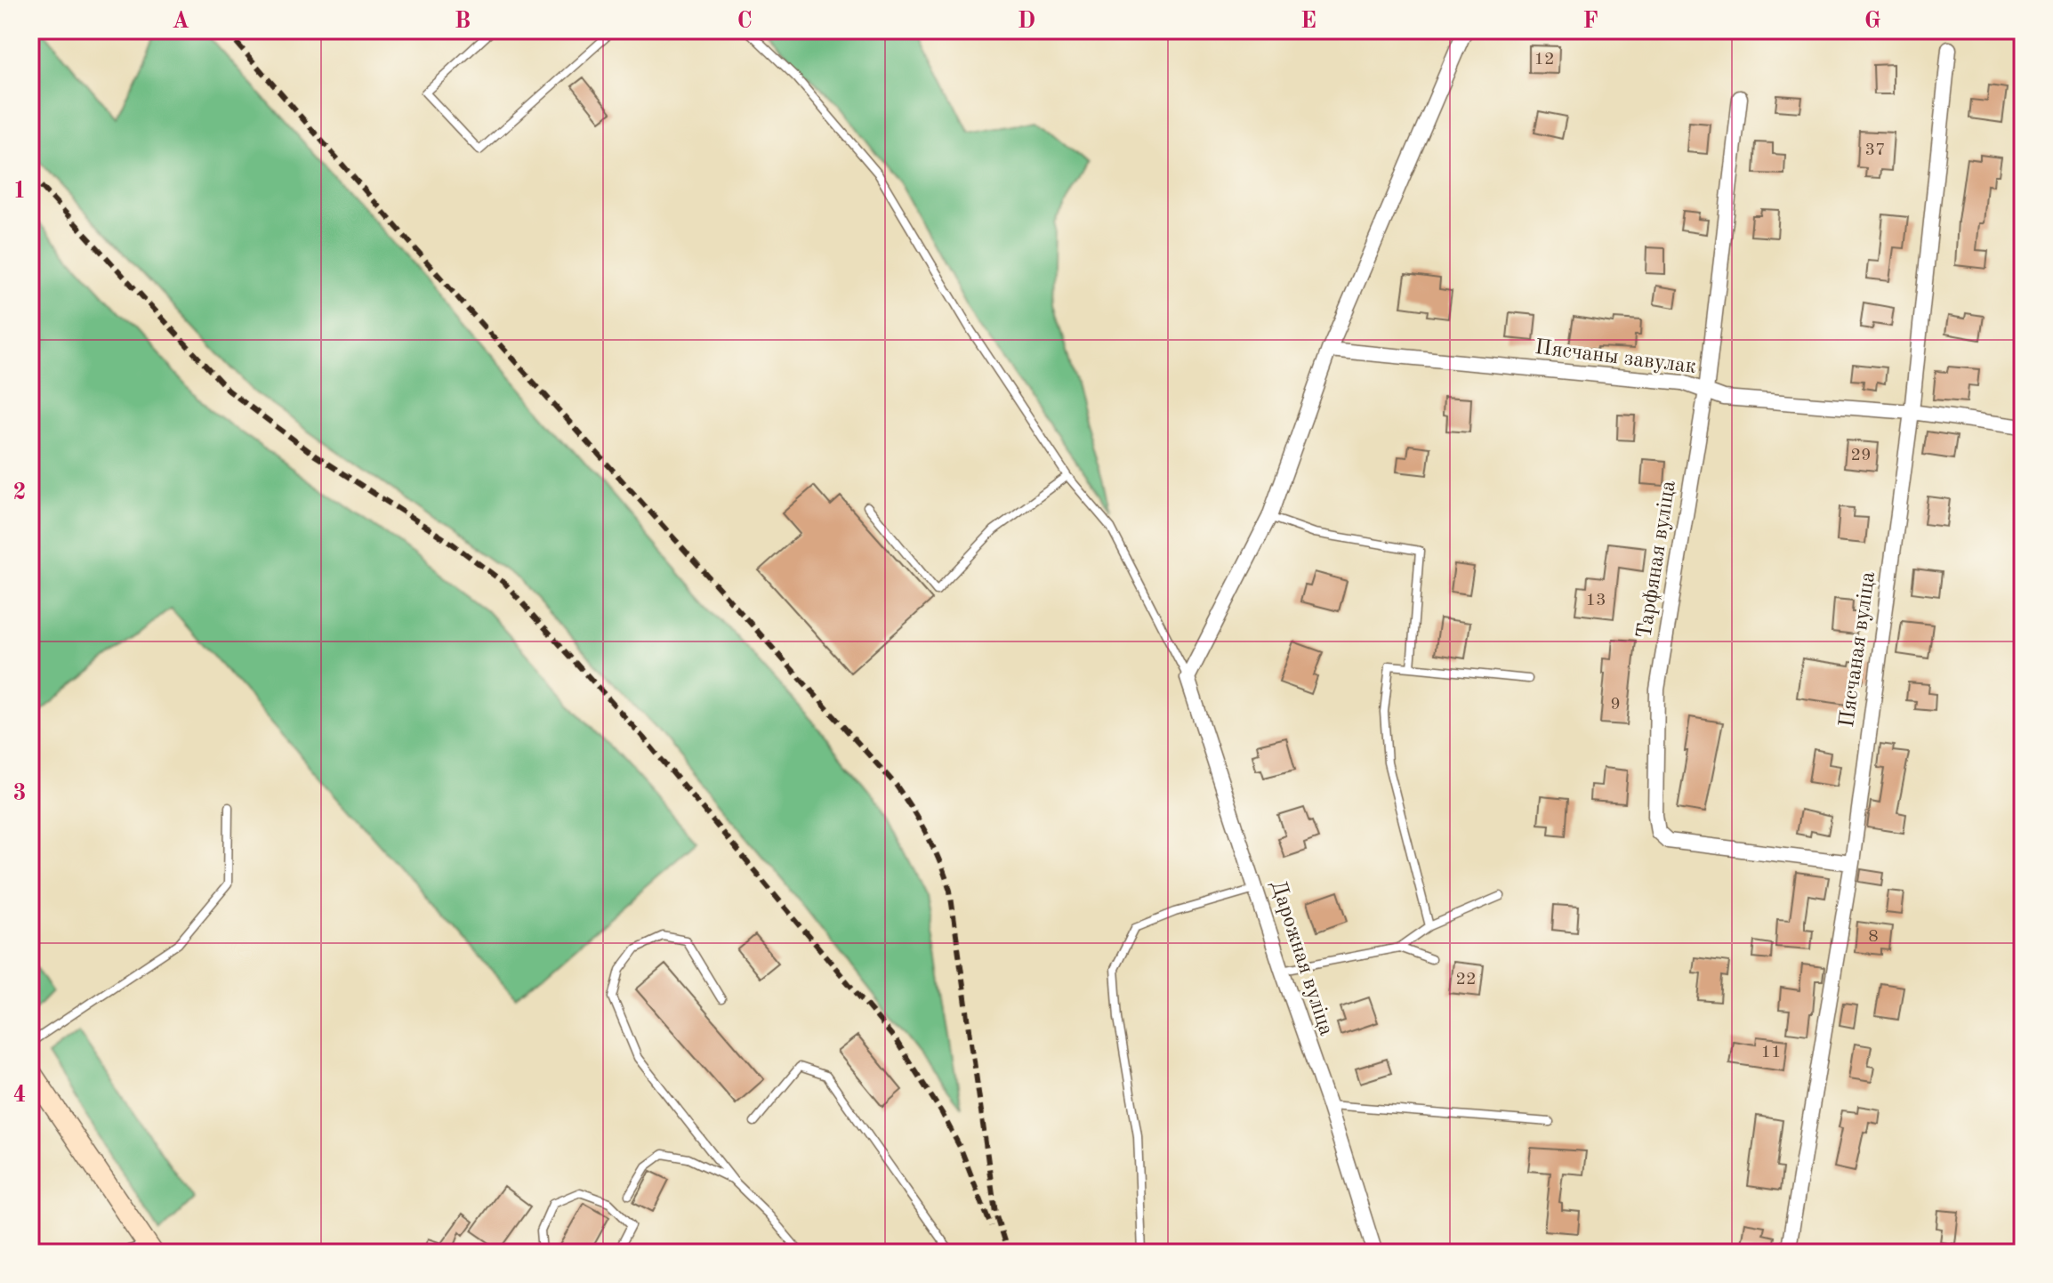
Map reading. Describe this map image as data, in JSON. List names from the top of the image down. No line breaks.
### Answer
{"streets":{"street":["Пясчаны завулак","Тарфяная вуліца","Пясчаная вуліца","Дарожная вуліца"]},"crossings":[["Пясчаны завулак","Тарфяная вуліца"],["Пясчаны завулак","Пясчаная вуліца"],["Тарфяная вуліца","Пясчаная вуліца"]],"house_numbers":["12","37","29","13","9","8","22","11"],"grid":{"columns":["A","B","C","D","E","F","G"],"rows":["1","2","3","4"]}}
